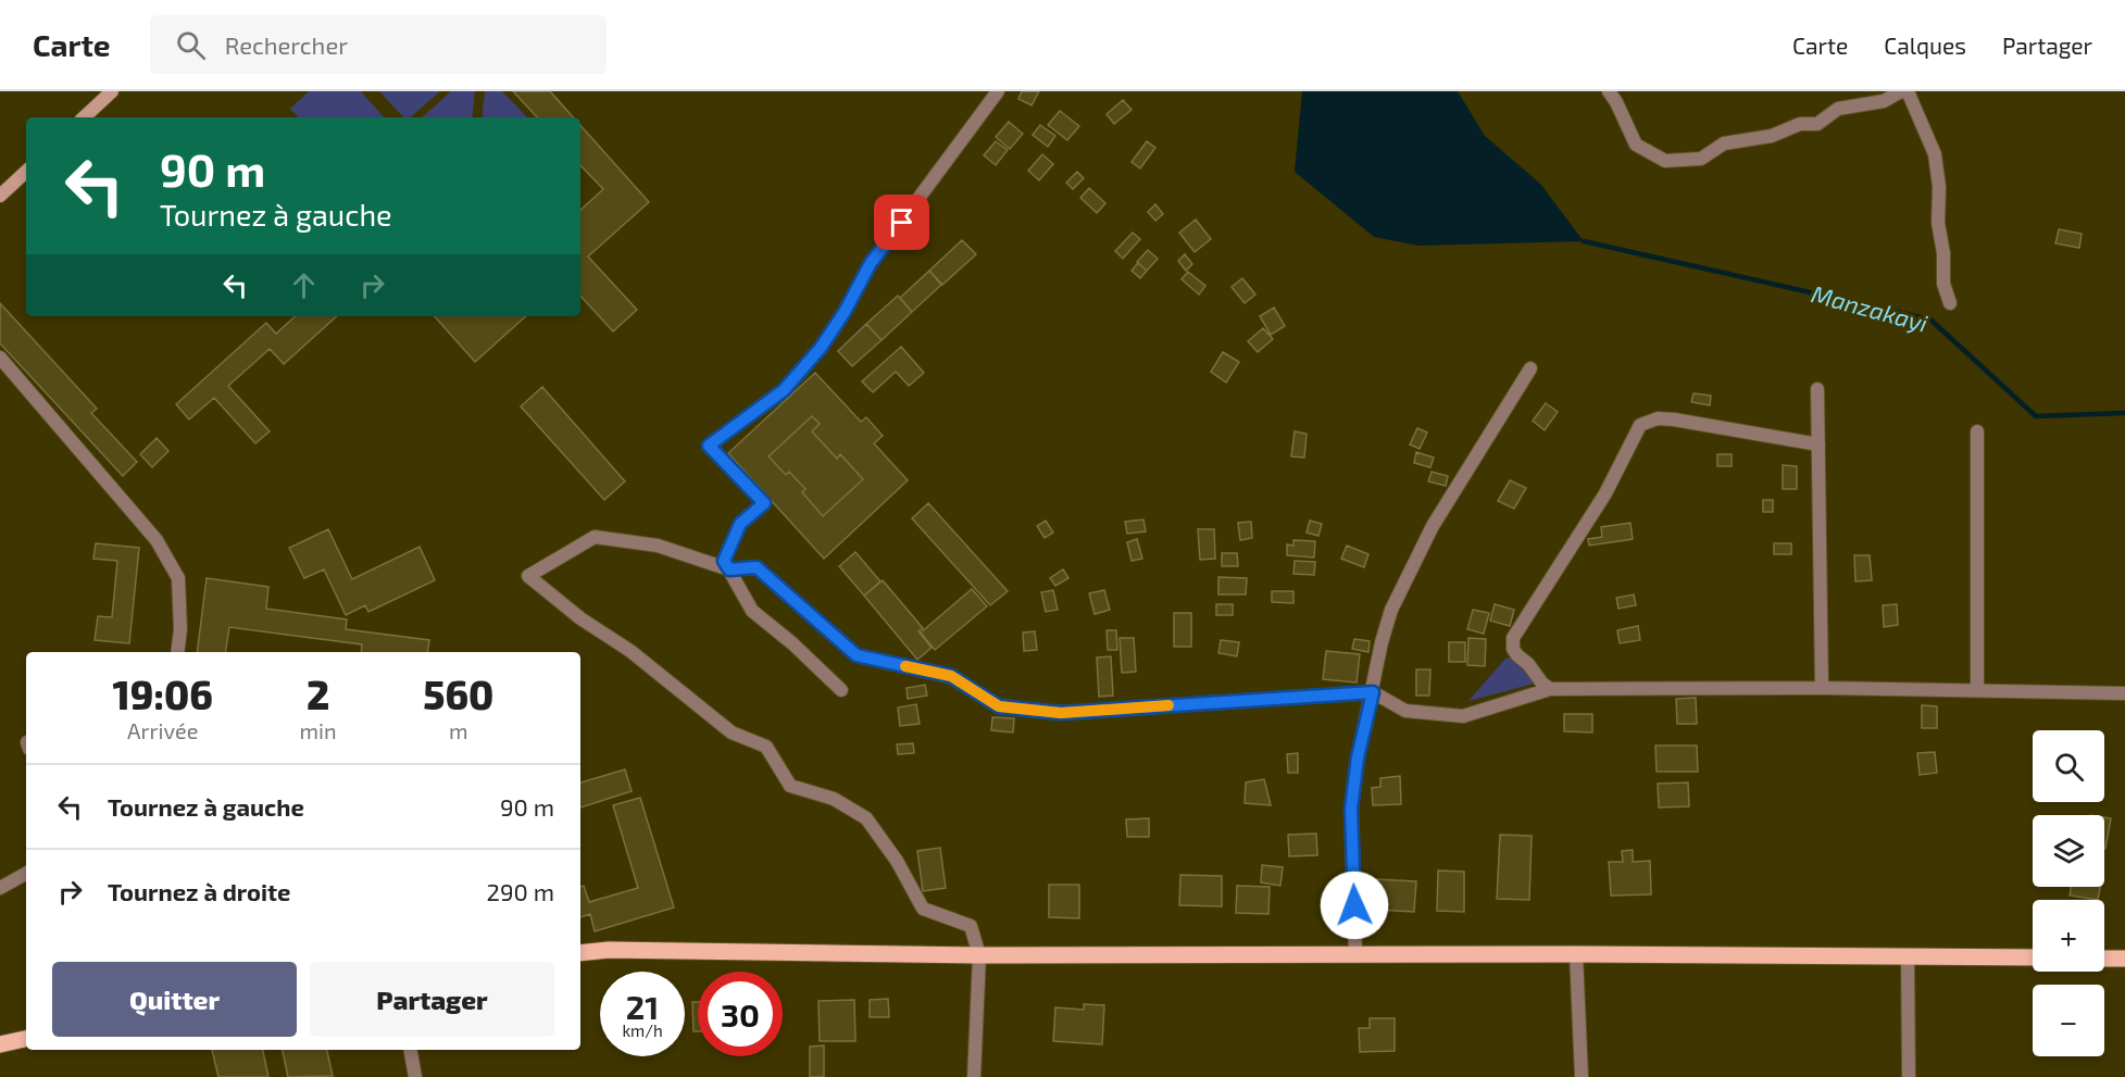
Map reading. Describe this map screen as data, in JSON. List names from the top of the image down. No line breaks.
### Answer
{"water":["Manzakayi"],"page":{"header":"Carte","search":"Rechercher","nav":["Carte","Calques","Partager"],"turn":["90 m","Tournez à gauche"],"eta":["19:06","Arrivée","2","min","560","m"],"map_buttons":["+","−"],"list":[{"name":"Tournez à gauche","value":"90 m"},{"name":"Tournez à droite","value":"290 m"}],"buttons":["Quitter","Partager"],"speed":"21 km/h","limit":"30"}}
